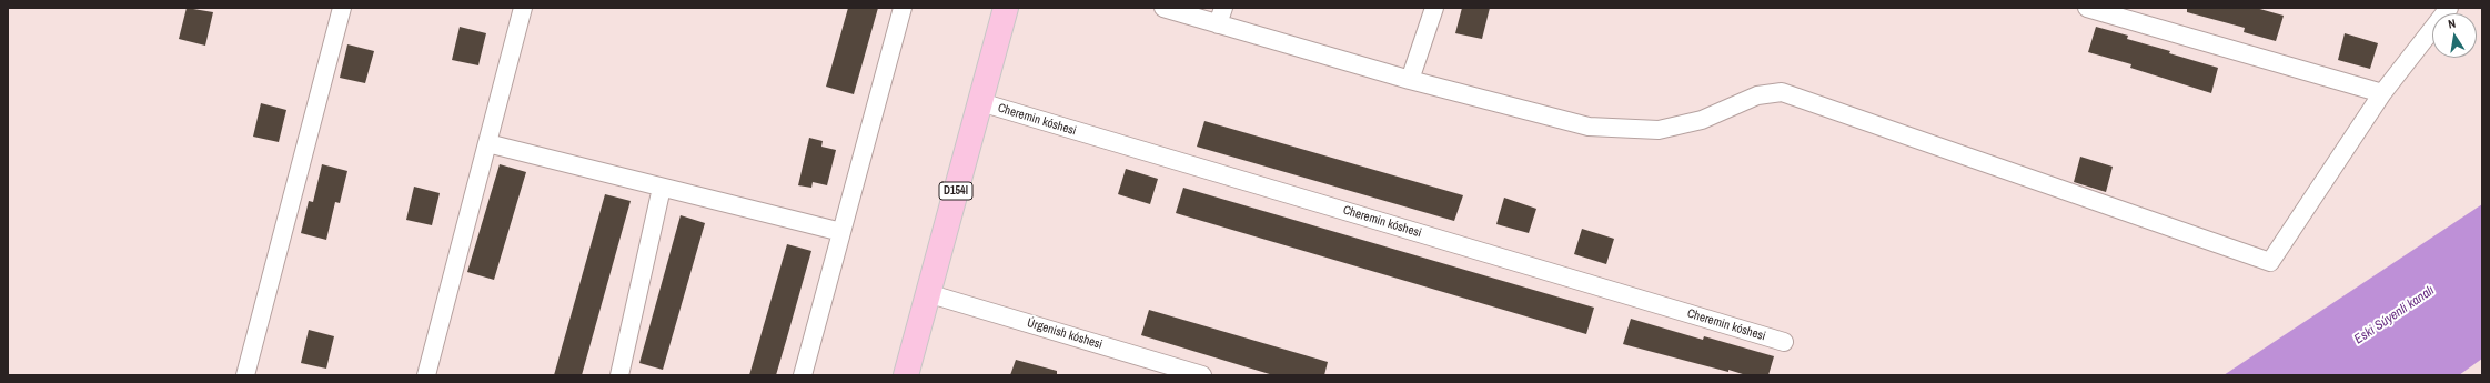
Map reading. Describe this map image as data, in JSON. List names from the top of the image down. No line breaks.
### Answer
{"streets":{"main road":["D154l"],"street":["Cheremin kóshesi","Úrgenish kóshesi"]},"crossings":[["Cheremin kóshesi","D154l"],["D154l","Úrgenish kóshesi"]],"water":["Eski Súyenli kanalı"],"north":"top"}
